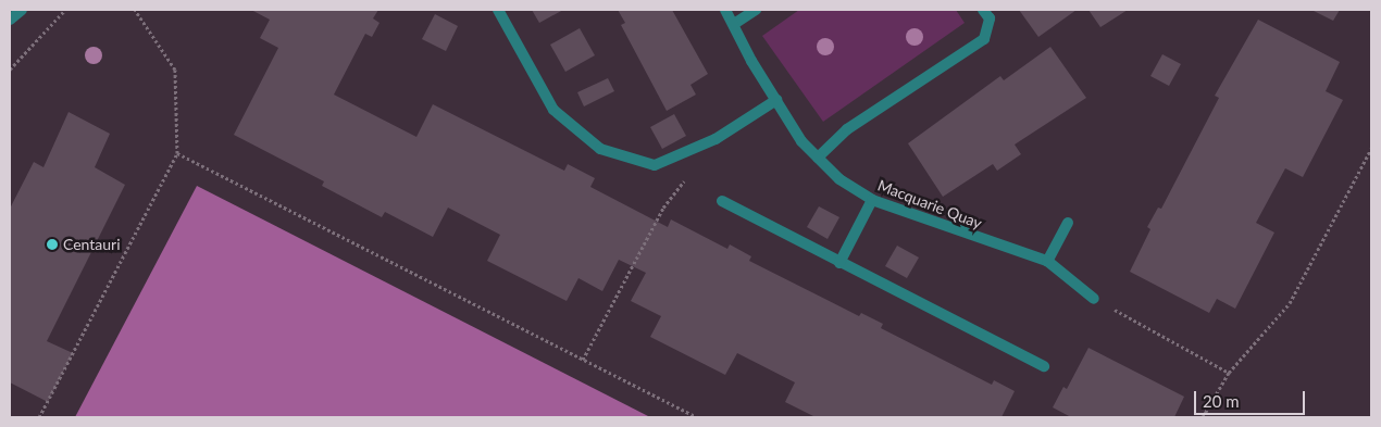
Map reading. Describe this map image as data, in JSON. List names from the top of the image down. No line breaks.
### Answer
{"streets":{"street":["Macquarie Quay"]},"places":["Centauri"],"scale_bar":"20 m"}
